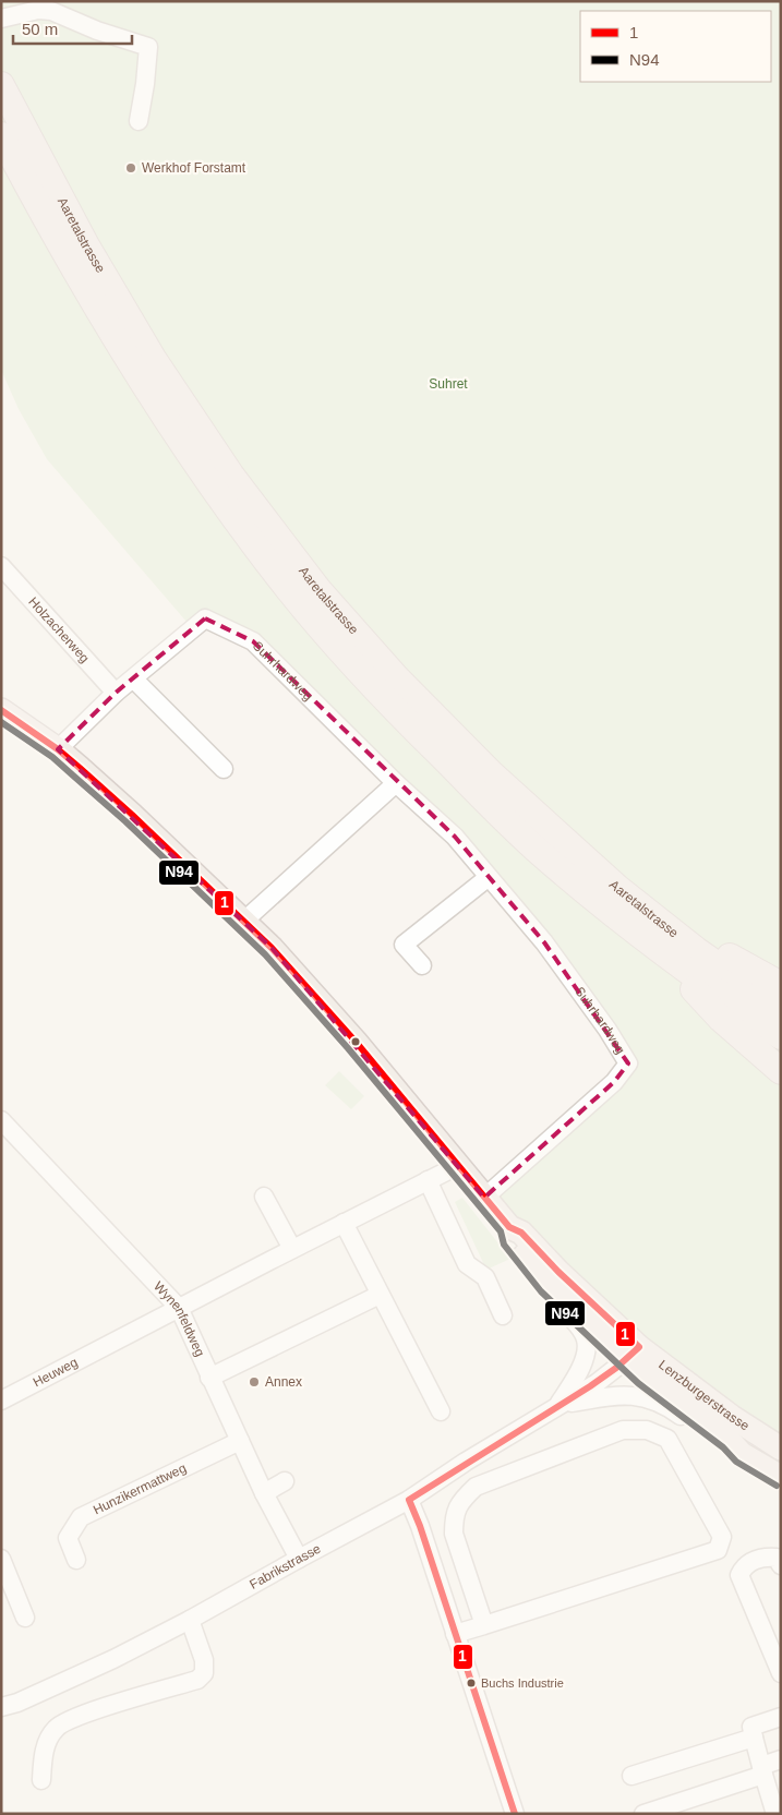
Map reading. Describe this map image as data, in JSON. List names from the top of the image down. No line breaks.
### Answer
{"streets":{"highway":["Aaretalstrasse"],"main road":["Lenzburgerstrasse"],"street":["Holzacherweg","Suhrhardweg","Wynenfeldweg","Heuweg","Hunzikermattweg","Fabrikstrasse"]},"crossings":[["Holzacherweg","Suhrhardweg"],["Suhrhardweg","Lenzburgerstrasse"],["Wynenfeldweg","Heuweg"],["Wynenfeldweg","Hunzikermattweg"],["Wynenfeldweg","Fabrikstrasse"],["Heuweg","Lenzburgerstrasse"],["Lenzburgerstrasse","Fabrikstrasse"]],"parks":["Suhret"],"places":["Werkhof Forstamt","Annex","Buchs Industrie"],"lines":["transit line 1","transit line N94"],"legend":["1","N94"],"scale_bar":"50 m"}
